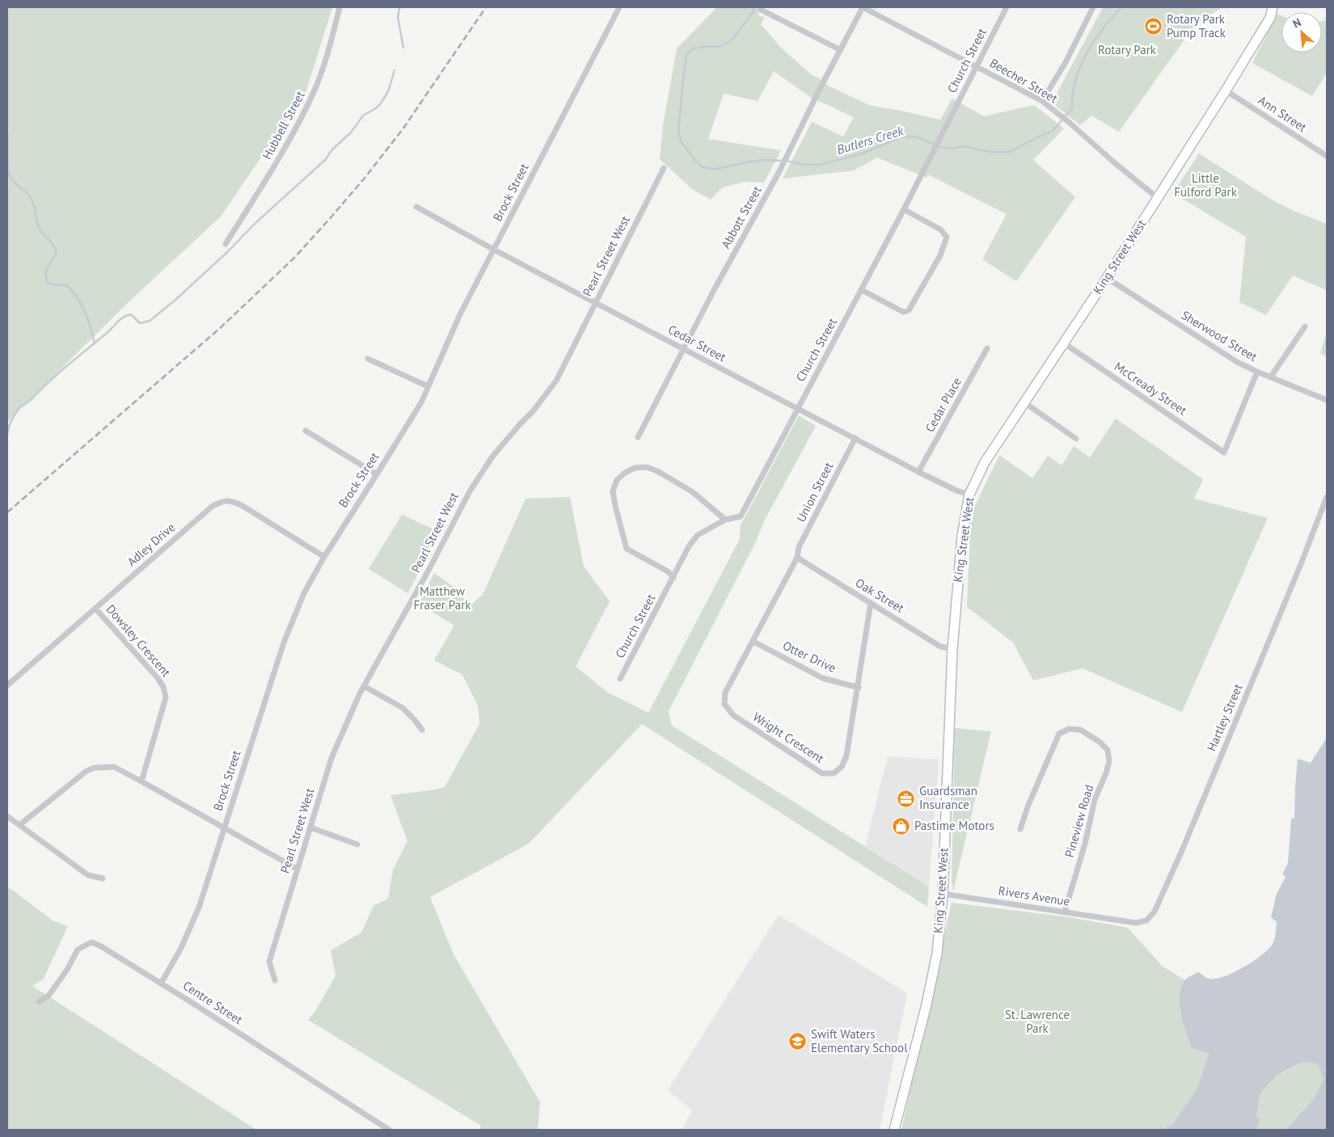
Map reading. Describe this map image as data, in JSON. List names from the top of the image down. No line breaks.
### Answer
{"streets":{"main road":["King Street West"],"street":["Church Street","Beecher Street","Ann Street","Hubbell Street","Brock Street","Abbott Street","Pearl Street West","Sherwood Street","Cedar Street","McCready Street","Cedar Place","Union Street","Adley Drive","Oak Street","Dowsley Crescent","Otter Drive","Hartley Street","Wright Crescent","Pineview Road","Rivers Avenue","Centre Street"]},"crossings":[["Church Street","Beecher Street"],["Church Street","Cedar Street"],["Beecher Street","Abbott Street"],["Beecher Street","King Street West"],["Ann Street","King Street West"],["Brock Street","Cedar Street"],["Brock Street","Adley Drive"],["Brock Street","Centre Street"],["Abbott Street","Cedar Street"],["Pearl Street West","Cedar Street"],["King Street West","Sherwood Street"],["King Street West","Cedar Street"],["King Street West","McCready Street"],["King Street West","Oak Street"],["King Street West","Rivers Avenue"],["Sherwood Street","McCready Street"],["Cedar Street","Cedar Place"],["Cedar Street","Union Street"],["Union Street","Oak Street"],["Union Street","Wright Crescent"],["Adley Drive","Dowsley Crescent"],["Oak Street","Wright Crescent"],["Otter Drive","Wright Crescent"],["Hartley Street","Rivers Avenue"],["Pineview Road","Rivers Avenue"]],"water":["Butlers Creek"],"parks":["Rotary Park","Little Fulford Park","Matthew Fraser Park","St. Lawrence Park"],"places":{"sports":["Rotary Park Pump Track"],"office":["Guardsman Insurance"],"shop":["Pastime Motors"],"school or university":["Swift Waters Elementary School"]},"north":"top left"}
